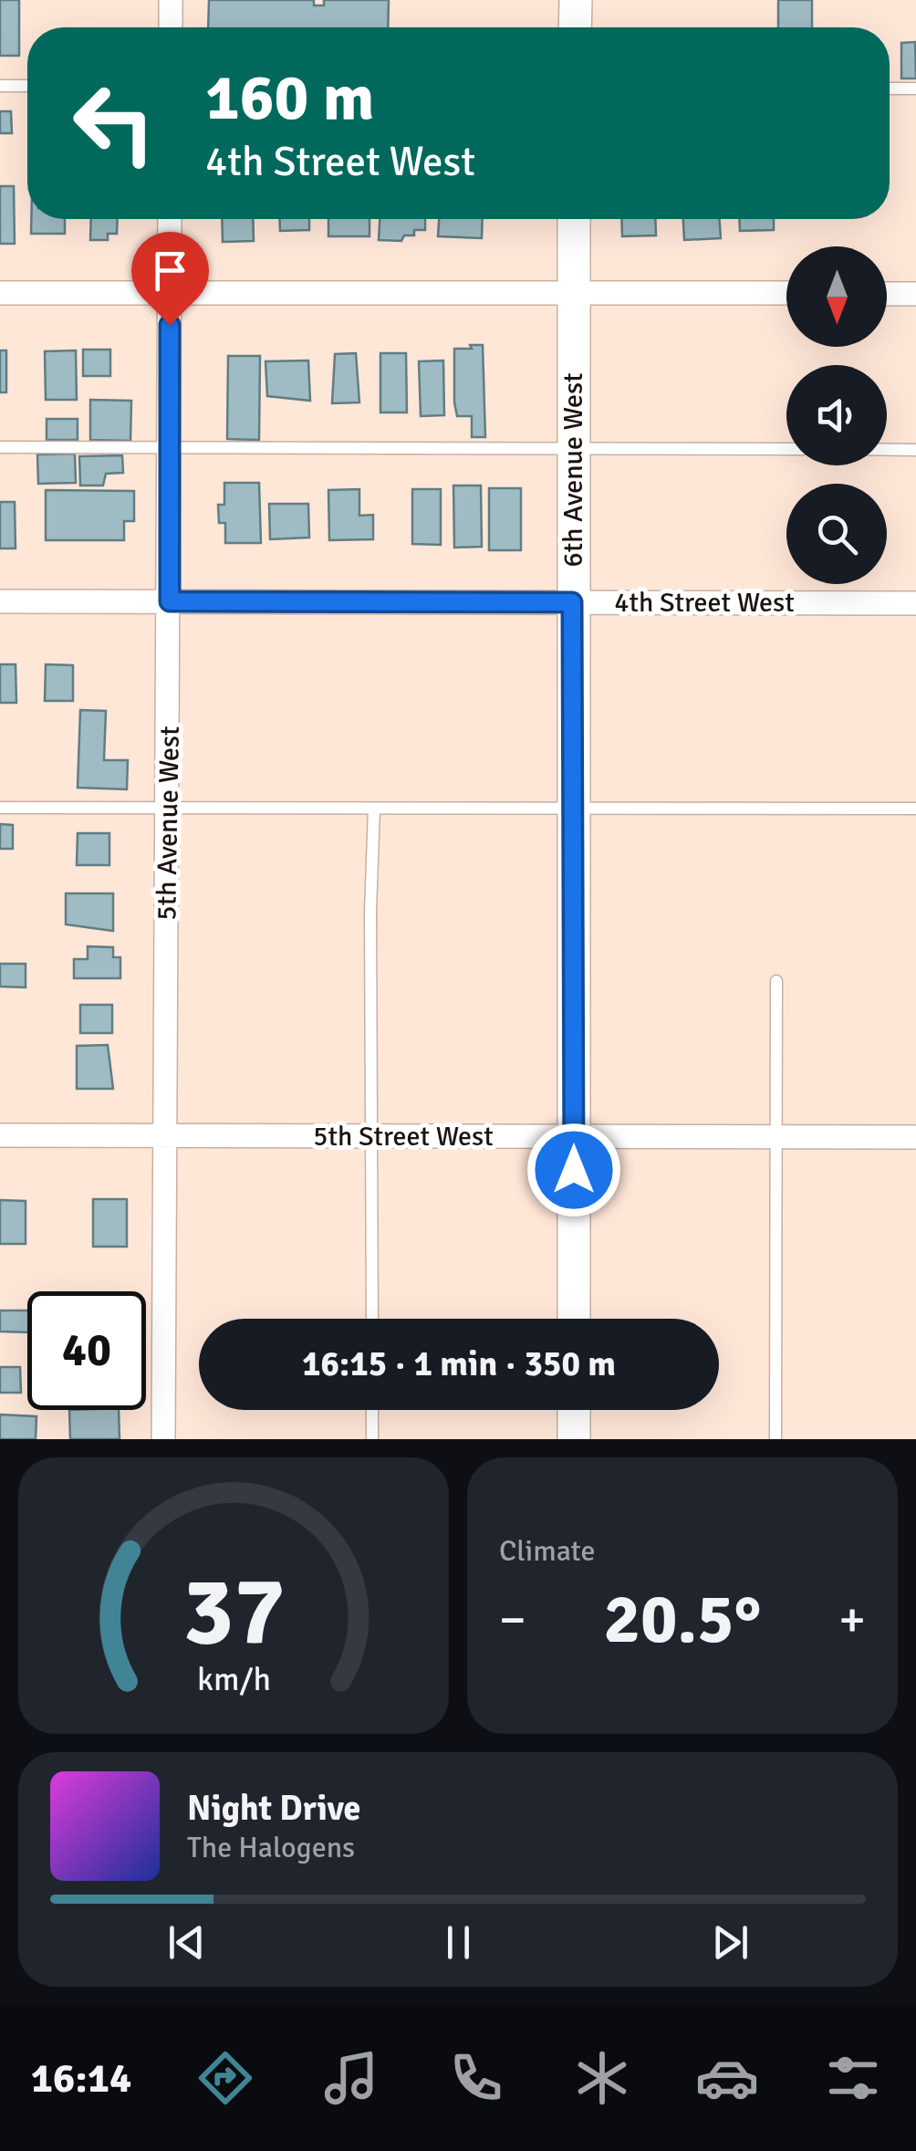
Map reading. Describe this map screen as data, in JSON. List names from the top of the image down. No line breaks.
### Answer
{"streets":{"street":["6th Avenue West","4th Street West","5th Avenue West","5th Street West"]},"crossings":[["6th Avenue West","4th Street West"],["6th Avenue West","5th Street West"],["4th Street West","5th Avenue West"],["5th Avenue West","5th Street West"]],"north":"bottom","page":{"turn":["160 m","4th Street West"],"limit":"40","trip":"16:15 · 1 min · 350 m","tile":"Climate","heat":["−","20.5°","+"],"song":["Night Drive","The Halogens"],"tabs":"16:14","gauge":["37","km/h"]}}
